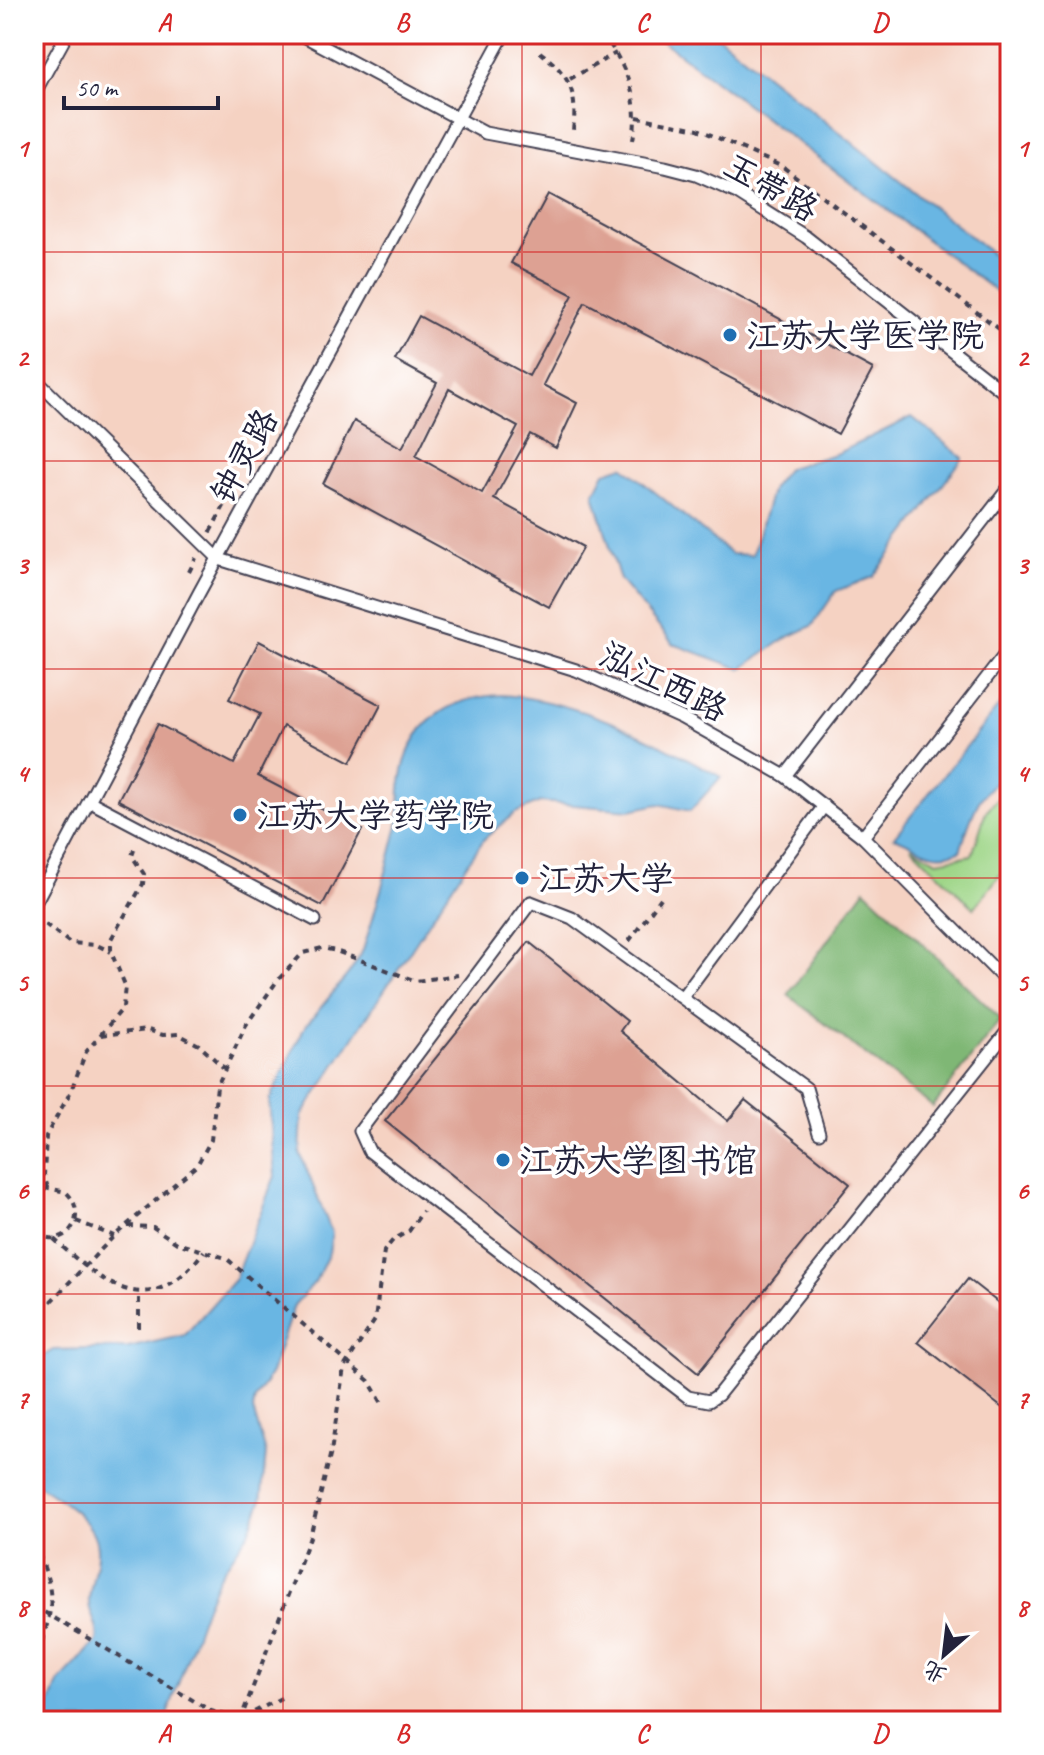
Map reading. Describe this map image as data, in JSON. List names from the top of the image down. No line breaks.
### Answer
{"streets":{"lane":["玉带路","钟灵路","泓江西路"]},"crossings":[["玉带路","钟灵路"],["钟灵路","泓江西路"]],"places":["江苏大学医学院","江苏大学药学院","江苏大学","江苏大学图书馆"],"scale_bar":"50 m","north":"bottom left","grid":{"columns":["A","B","C","D"],"rows":["1","2","3","4","5","6","7","8"]}}
